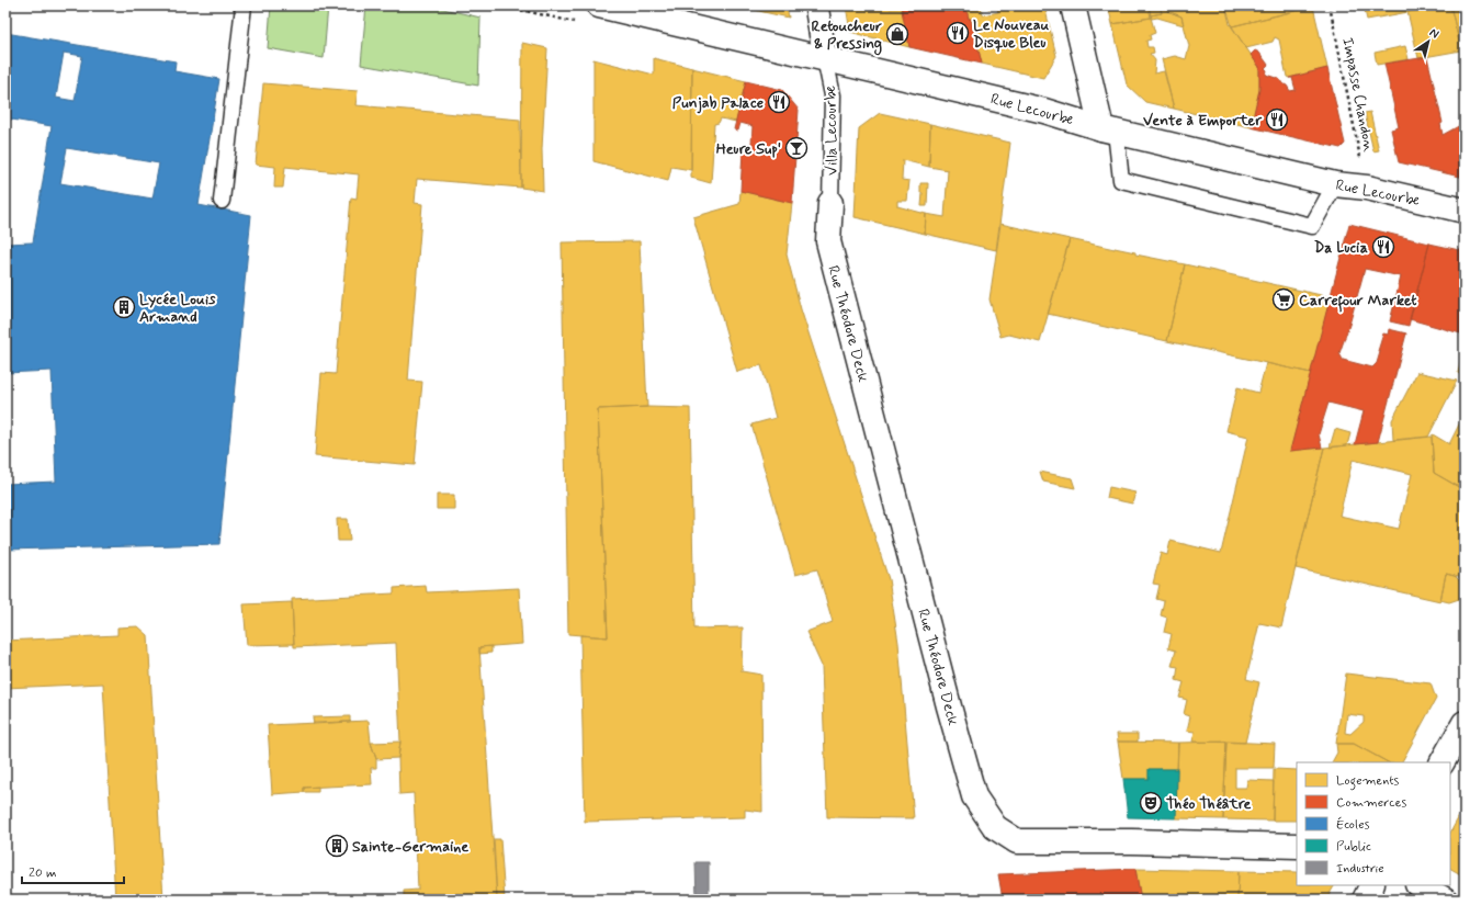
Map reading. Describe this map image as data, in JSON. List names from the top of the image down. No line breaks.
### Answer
{"streets":{"street":["Rue Lecourbe","Rue Théodore Deck"],"lane":["Villa Lecourbe"],"path":["Impasse Chandon"]},"crossings":[["Impasse Chandon","Rue Lecourbe"],["Rue Lecourbe","Villa Lecourbe"],["Villa Lecourbe","Rue Théodore Deck"]],"places":{"restaurant":["Le Nouveau Disque Bleu","Punjab Palace","Vente à Emporter","Da Lucia"],"shop":["Retoucheur & Pressing"],"bar":["Heure Sup'"],"supermarket":["Carrefour Market"],"building":["Lycée Louis Armand","Sainte-Germaine"],"theatre":["Théo Théâtre"]},"legend":["Logements","Commerces","Écoles","Public","Industrie"],"scale_bar":"20 m","north":"top right"}
